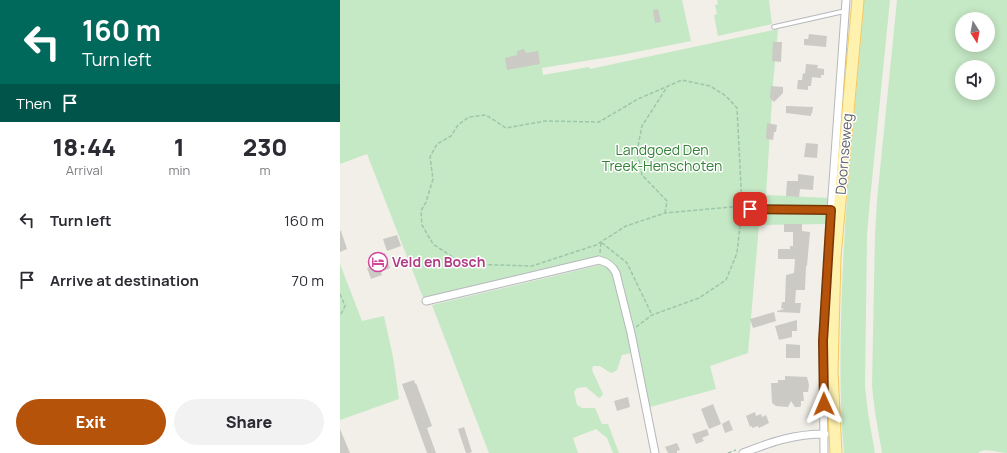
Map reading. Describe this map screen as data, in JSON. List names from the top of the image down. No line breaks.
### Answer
{"streets":{"main road":["Doornseweg"]},"parks":["Landgoed Den Treek-Henschoten"],"places":{"hotel":["Veld en Bosch"]},"north":"bottom","page":{"turn":["160 m","Turn left"],"then":"Then","eta":["18:44","Arrival","1","min","230","m"],"list":[{"name":"Turn left","value":"160 m"},{"name":"Arrive at destination","value":"70 m"}],"buttons":["Exit","Share"]}}
